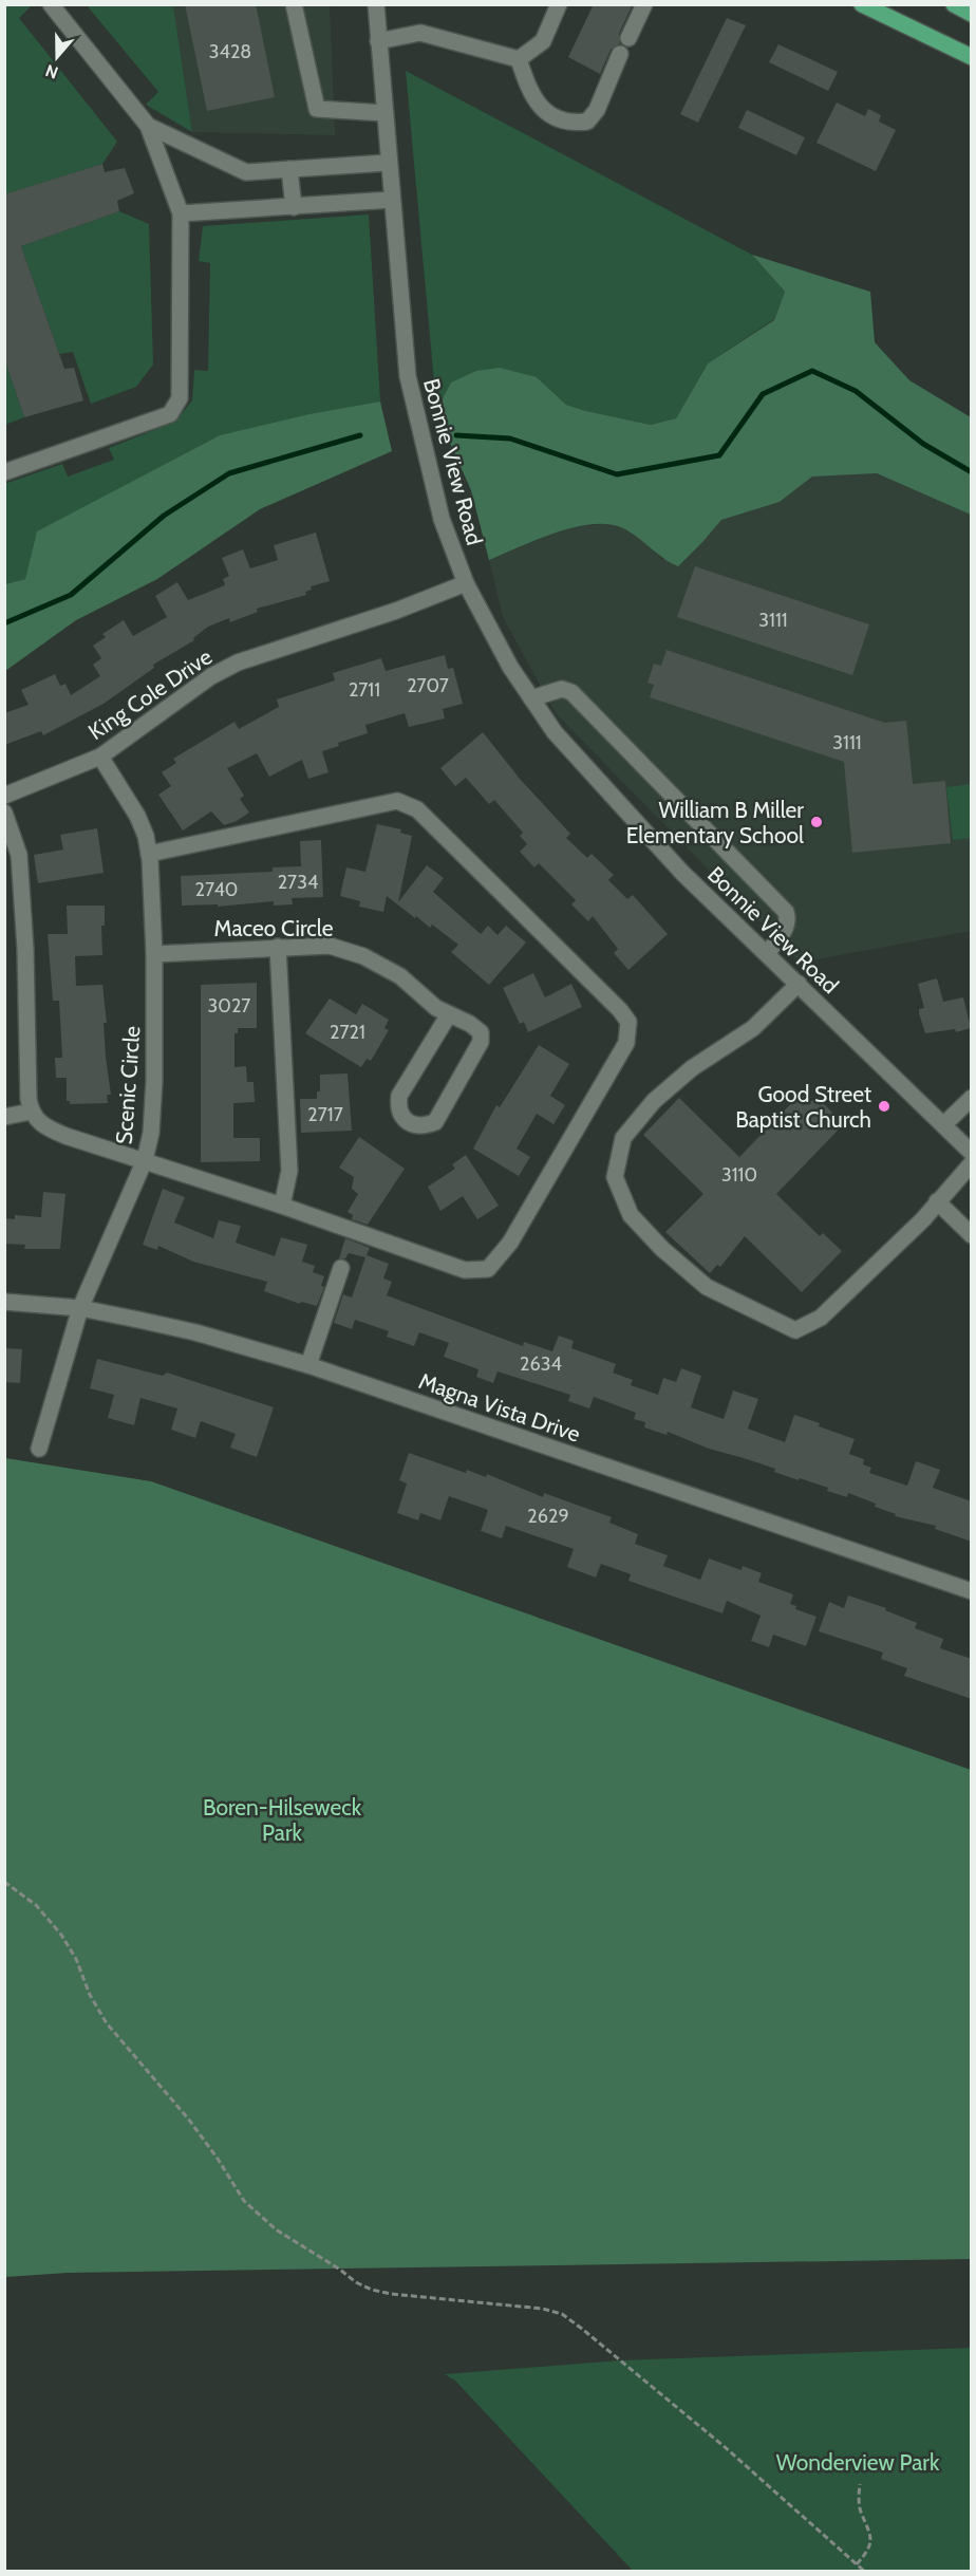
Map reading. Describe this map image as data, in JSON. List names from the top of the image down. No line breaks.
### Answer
{"streets":{"street":["Bonnie View Road","King Cole Drive","Maceo Circle","Scenic Circle","Magna Vista Drive"]},"crossings":[["Bonnie View Road","King Cole Drive"],["King Cole Drive","Scenic Circle"],["Maceo Circle","Scenic Circle"],["Scenic Circle","Magna Vista Drive"]],"parks":["Boren-Hilseweck Park","Wonderview Park"],"places":["William B Miller Elementary School","Good Street Baptist Church"],"house_numbers":["3428","3111","2707","2711","3111","2734","2740","3027","2721","2717","3110","2634","2629"],"north":"bottom"}
